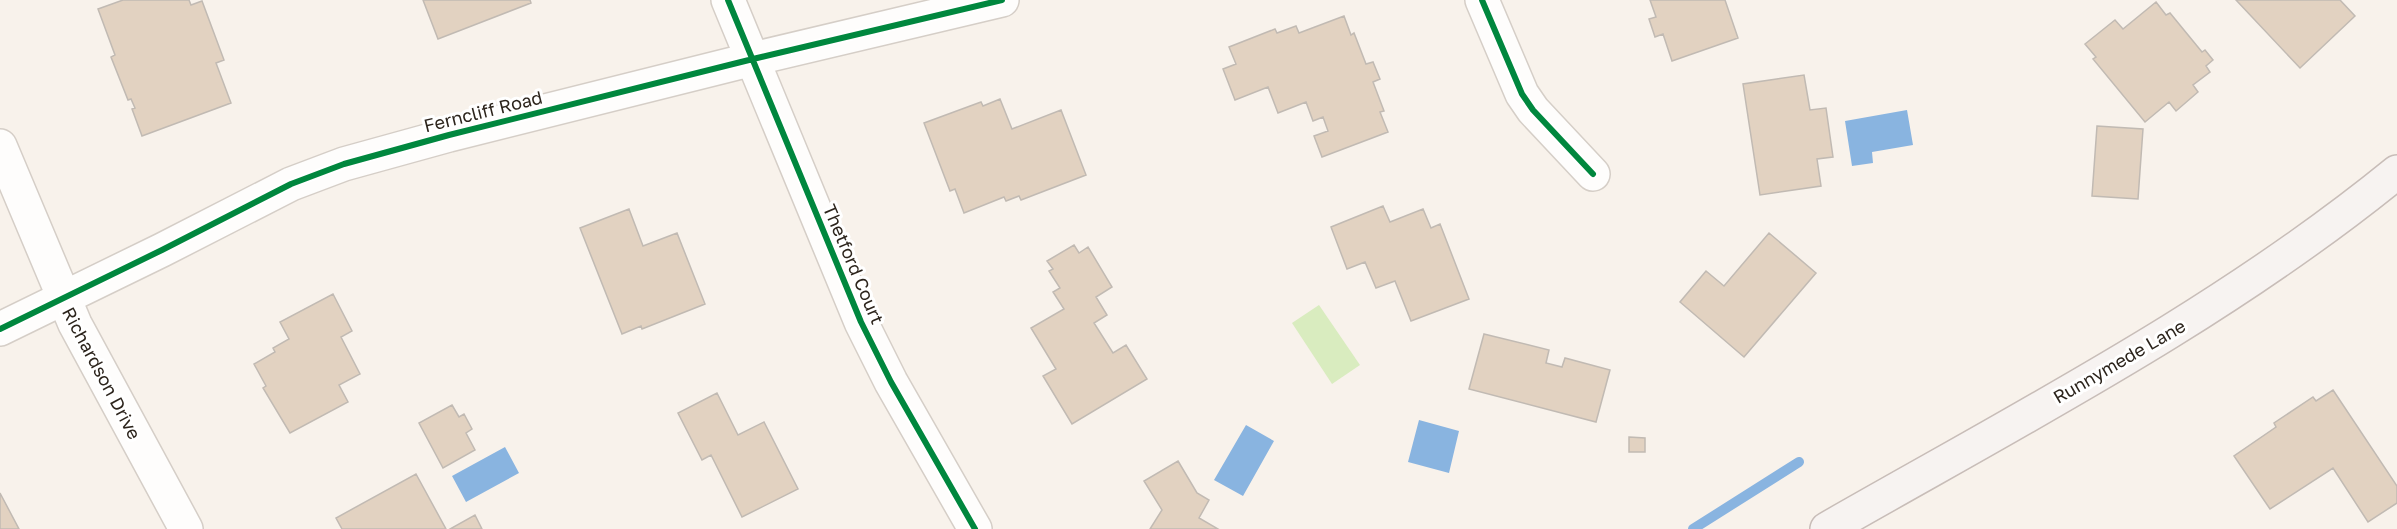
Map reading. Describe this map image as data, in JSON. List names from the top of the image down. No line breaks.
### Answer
{"streets":{"main road":["Runnymede Lane"],"street":["Ferncliff Road","Thetford Court","Richardson Drive"]},"crossings":[["Ferncliff Road","Thetford Court"],["Ferncliff Road","Richardson Drive"]]}
